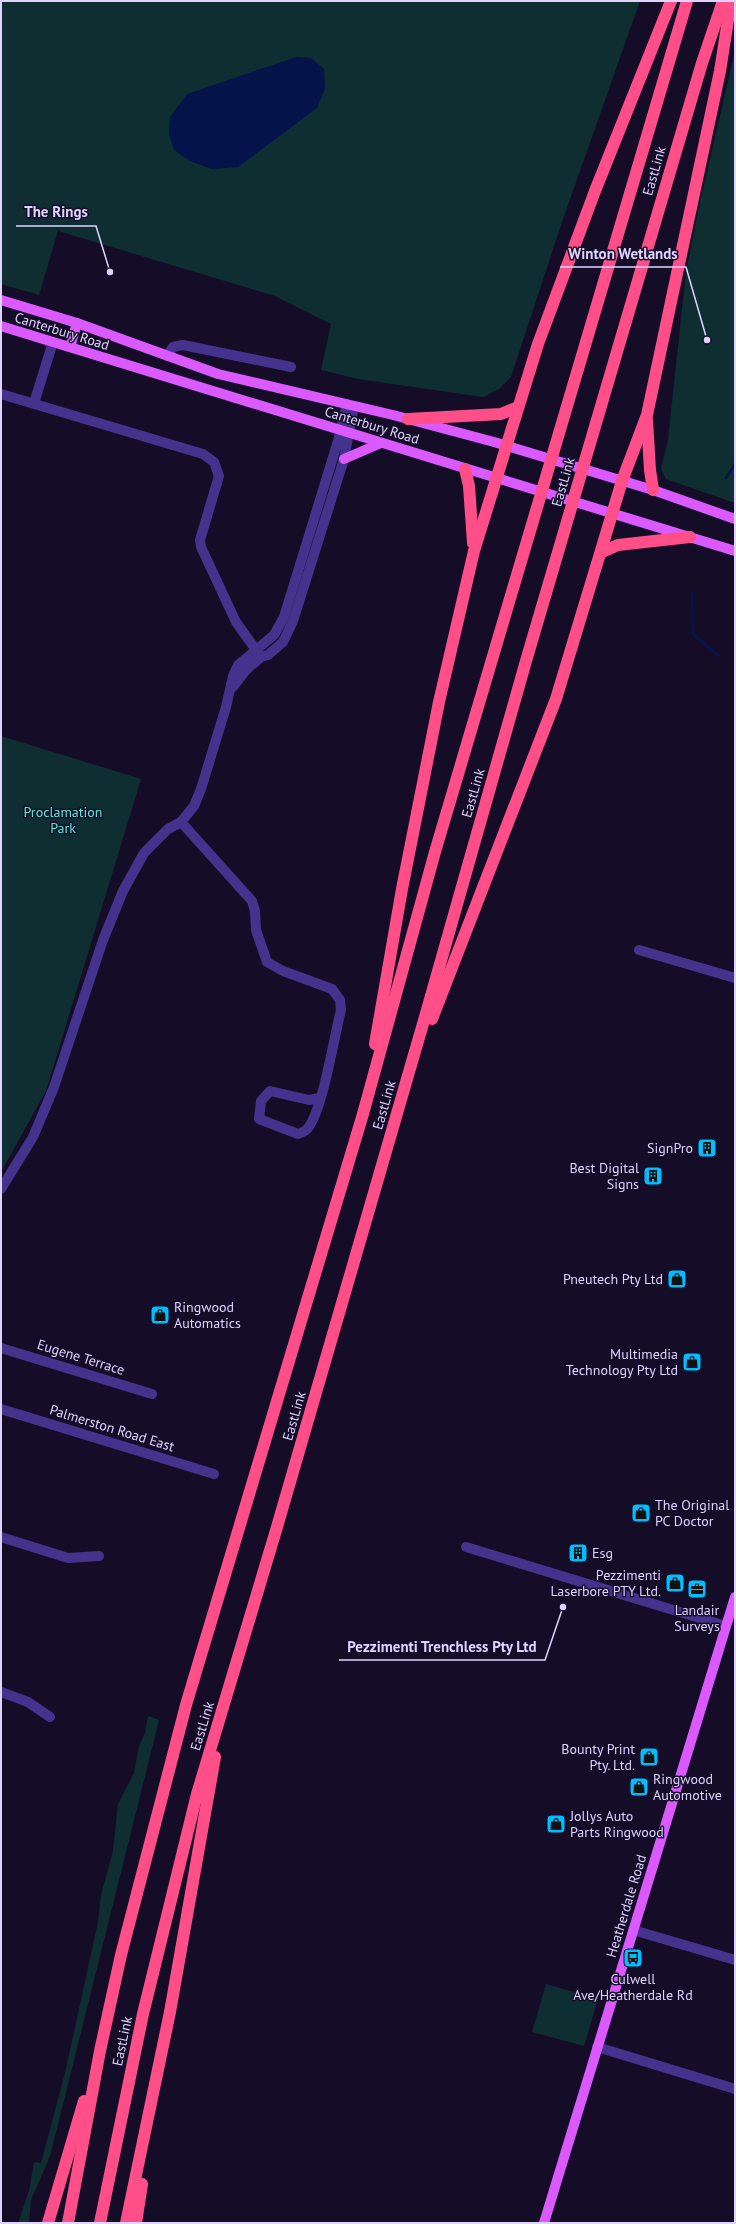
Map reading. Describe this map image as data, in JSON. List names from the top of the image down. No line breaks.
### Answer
{"streets":{"highway":["EastLink"],"main road":["Canterbury Road","Heatherdale Road"],"street":["Eugene Terrace","Palmerston Road East"]},"parks":["Proclamation Park"],"places":{"other":["The Rings","Winton Wetlands","Pezzimenti Trenchless Pty Ltd"],"building":["SignPro","Best Digital Signs","Esg"],"shop":["Pneutech Pty Ltd","Ringwood Automatics","Multimedia Technology Pty Ltd","The Original PC Doctor","Pezzimenti Laserbore PTY Ltd.","Bounty Print Pty. Ltd.","Ringwood Automotive","Jollys Auto Parts Ringwood"],"office":["Landair Surveys"],"bus stop":["Culwell Ave/Heatherdale Rd"]}}
